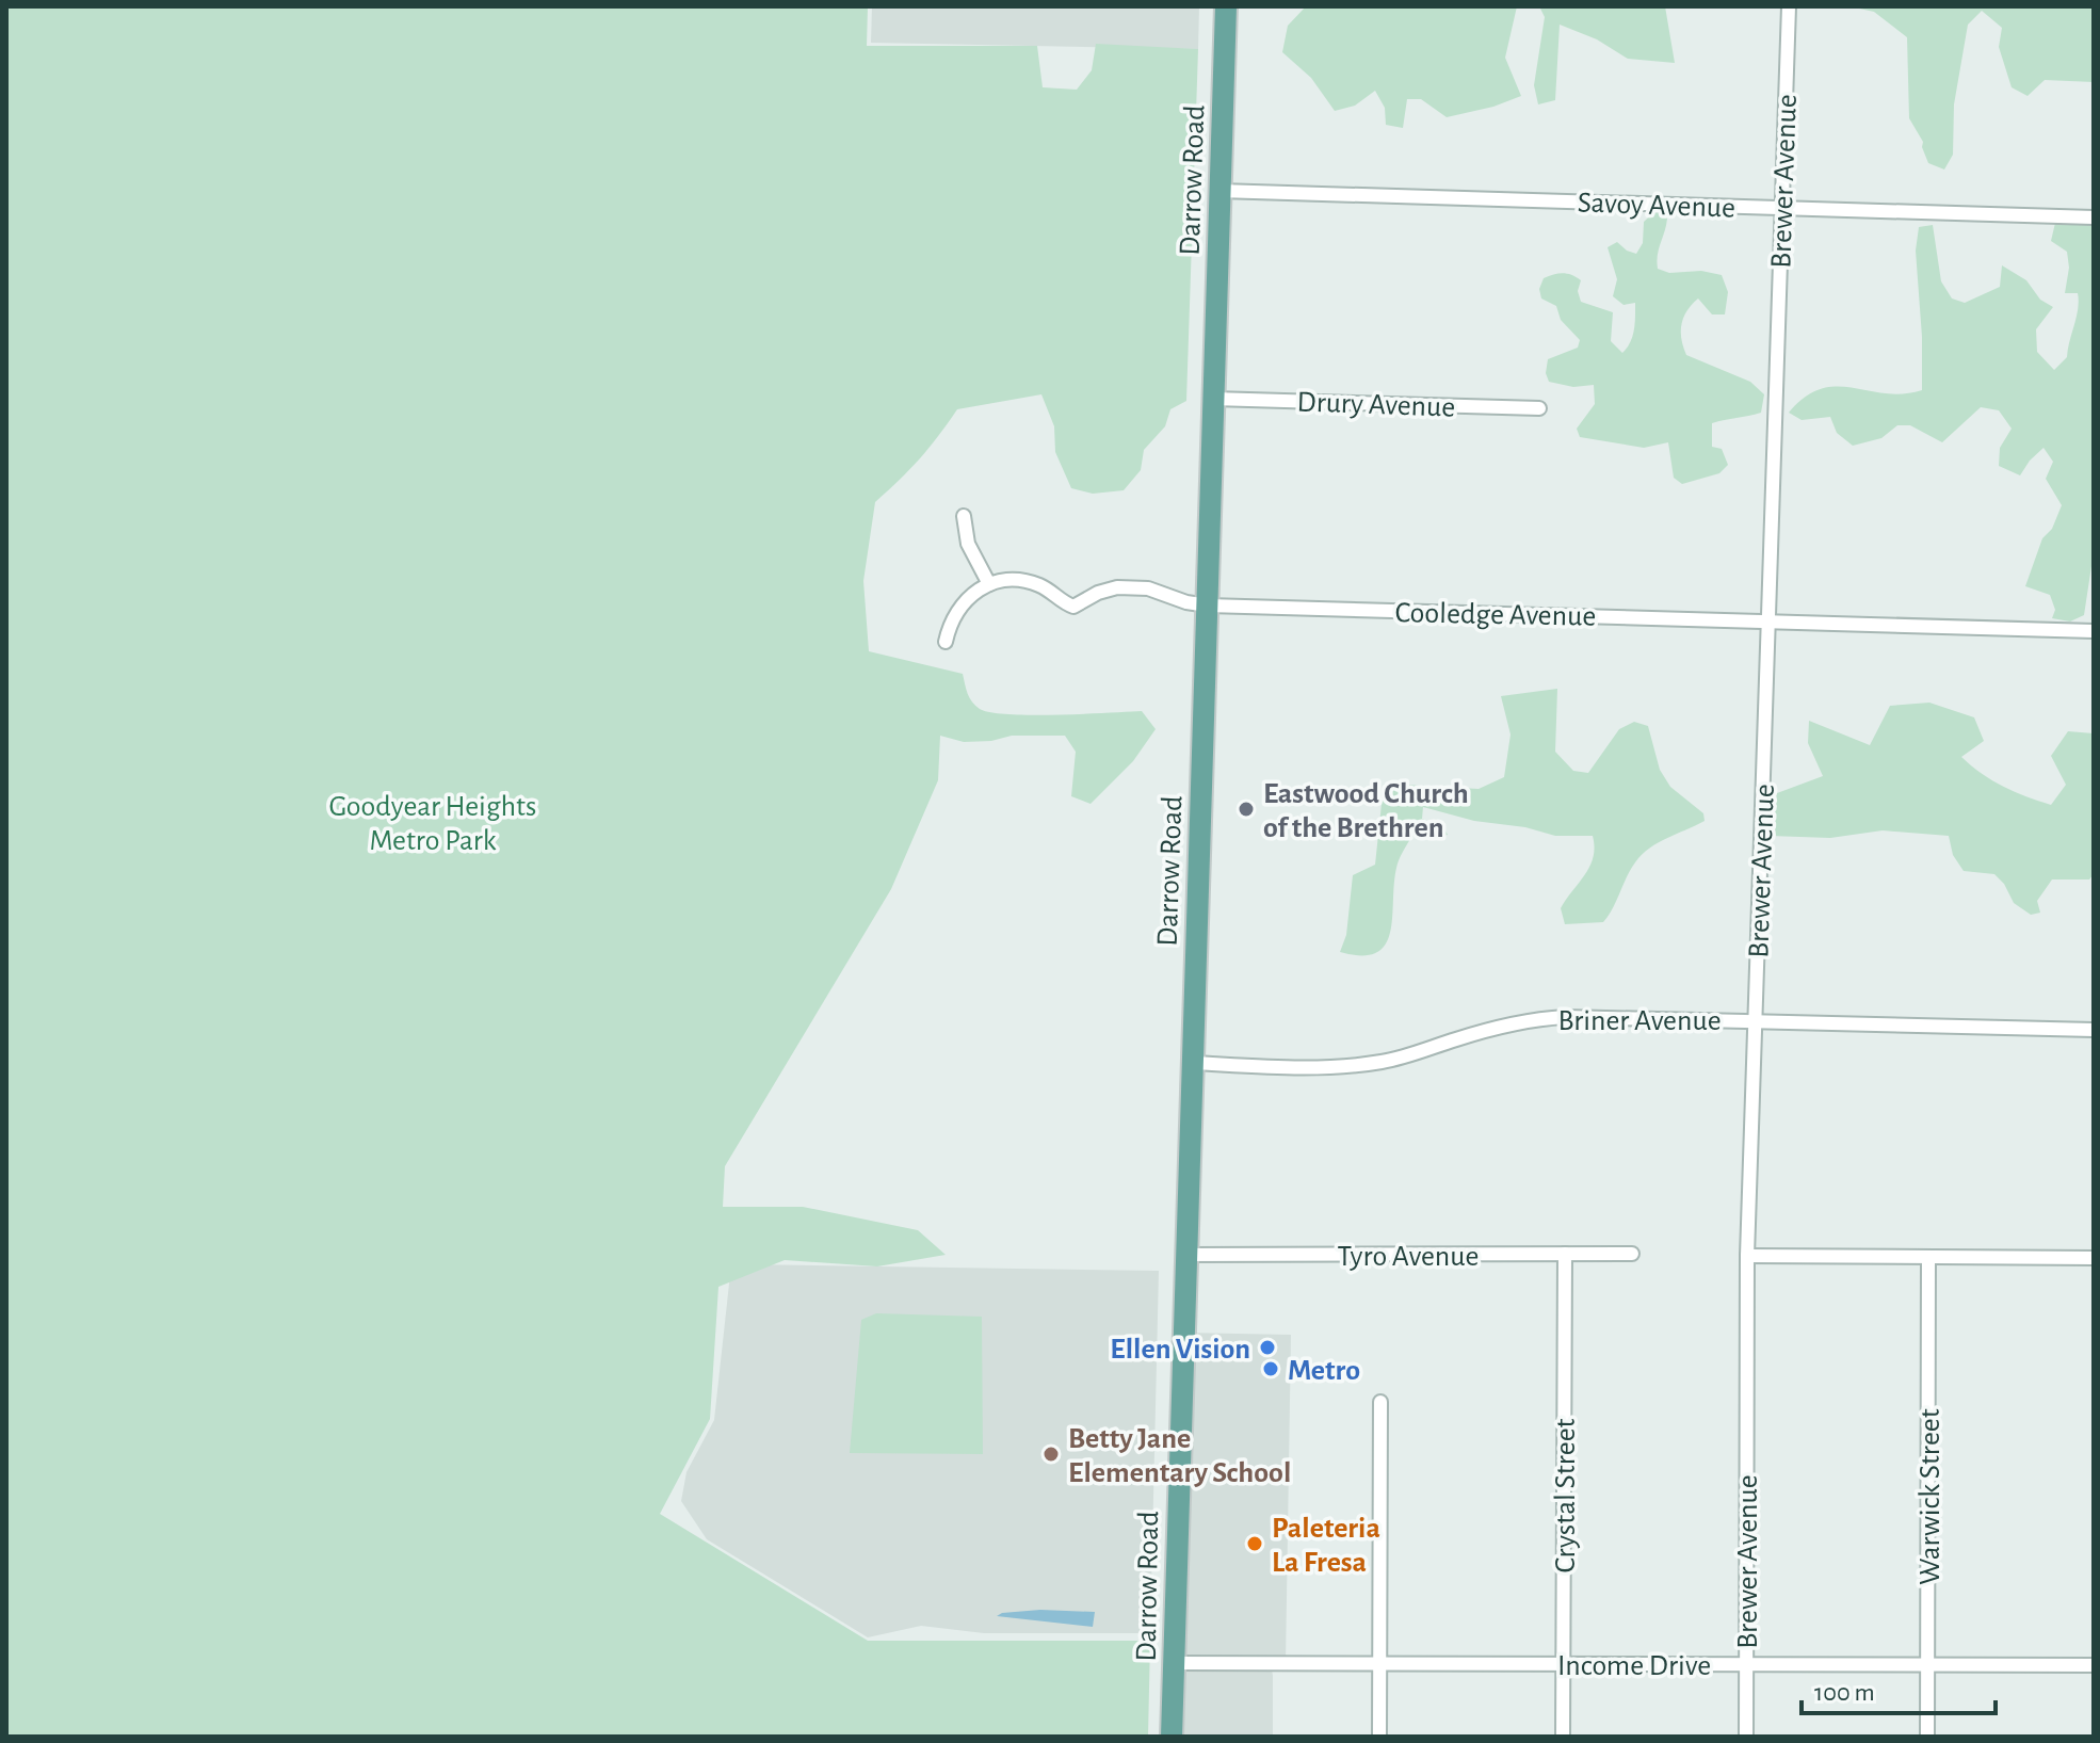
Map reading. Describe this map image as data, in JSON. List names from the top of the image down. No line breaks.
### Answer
{"streets":{"main road":["Darrow Road"],"street":["Brewer Avenue","Savoy Avenue","Drury Avenue","Cooledge Avenue","Briner Avenue","Tyro Avenue","Crystal Street","Warwick Street","Income Drive"]},"crossings":[["Darrow Road","Savoy Avenue"],["Darrow Road","Drury Avenue"],["Darrow Road","Cooledge Avenue"],["Darrow Road","Briner Avenue"],["Darrow Road","Tyro Avenue"],["Darrow Road","Income Drive"],["Brewer Avenue","Savoy Avenue"],["Brewer Avenue","Cooledge Avenue"],["Brewer Avenue","Briner Avenue"],["Brewer Avenue","Income Drive"],["Tyro Avenue","Crystal Street"],["Crystal Street","Income Drive"],["Warwick Street","Income Drive"]],"parks":["Goodyear Heights Metro Park"],"places":["Eastwood Church of the Brethren","Ellen Vision","Metro","Betty Jane Elementary School","Paleteria La Fresa"],"scale_bar":"100 m"}
